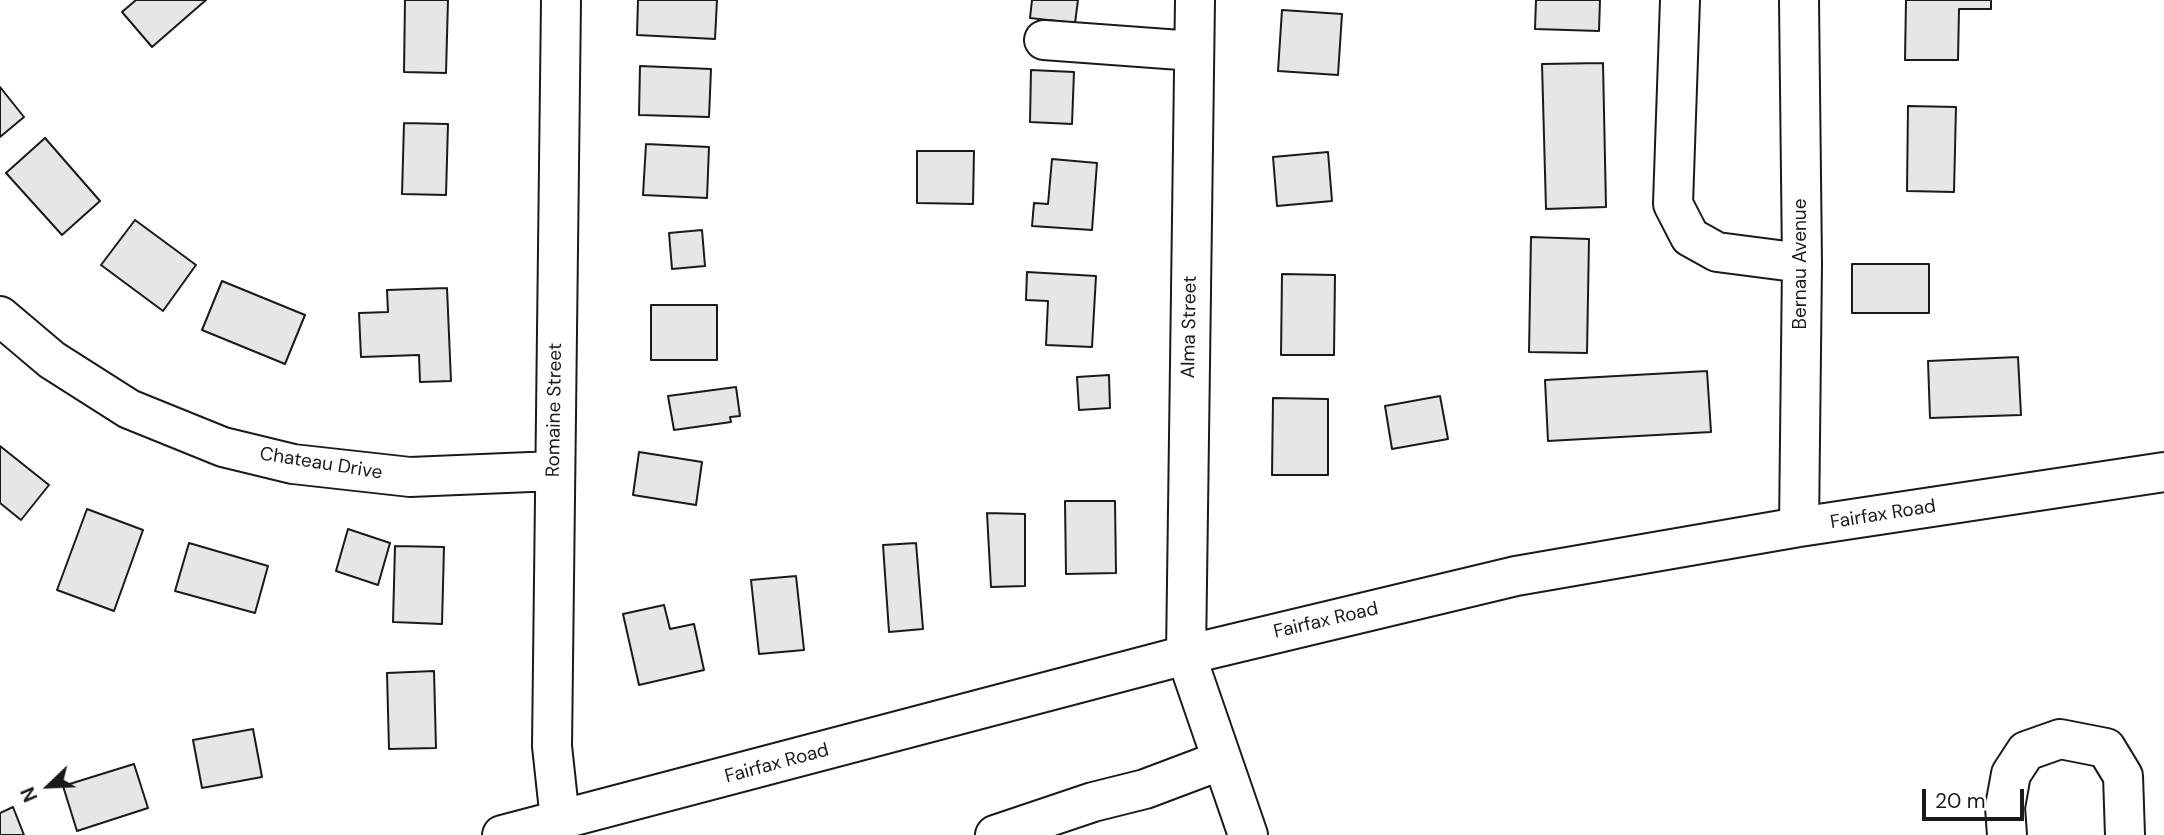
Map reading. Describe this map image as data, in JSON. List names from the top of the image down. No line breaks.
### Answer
{"streets":{"street":["Bernau Avenue","Alma Street","Romaine Street","Chateau Drive","Fairfax Road"]},"crossings":[["Bernau Avenue","Fairfax Road"],["Alma Street","Fairfax Road"],["Romaine Street","Chateau Drive"],["Romaine Street","Fairfax Road"]],"scale_bar":"20 m","north":"bottom left"}
